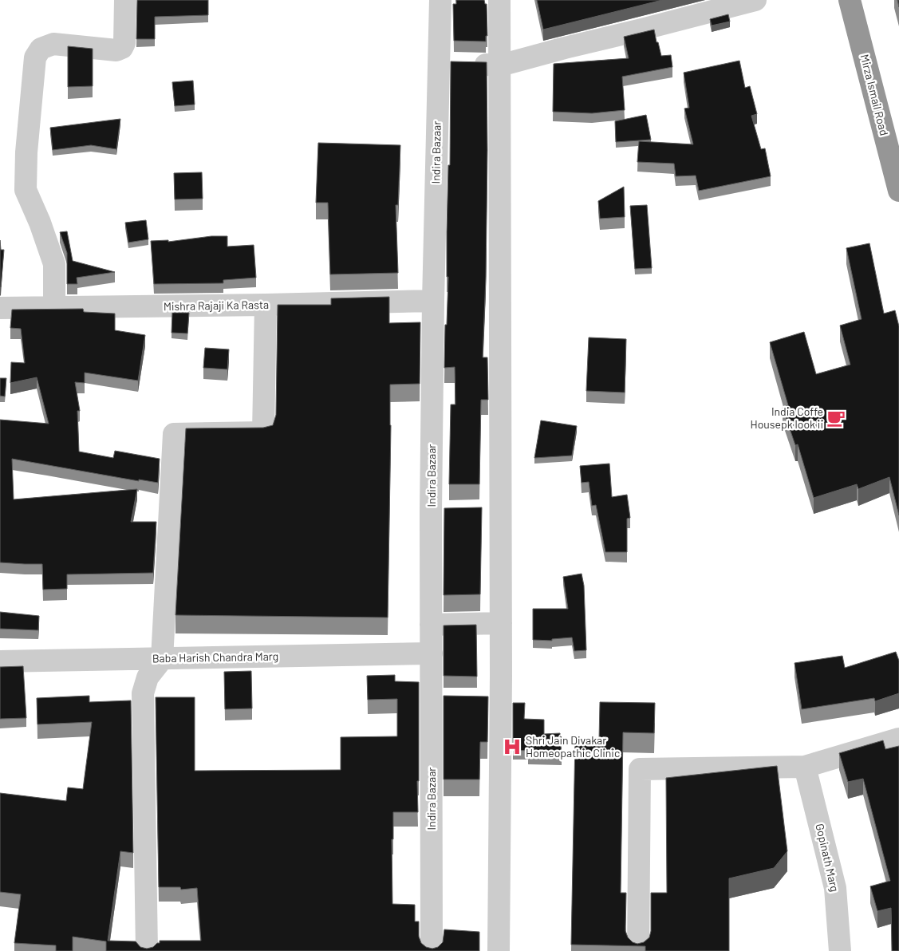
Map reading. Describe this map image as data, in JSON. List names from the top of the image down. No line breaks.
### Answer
{"streets":{"highway":["Mirza Ismail Road"],"street":["Indira Bazaar","Mishra Rajaji Ka Rasta","Baba Harish Chandra Marg","Gopinath Marg"]},"crossings":[["Indira Bazaar","Mishra Rajaji Ka Rasta"],["Indira Bazaar","Baba Harish Chandra Marg"]],"places":{"cafe":["India Coffe Housepk look ii"],"hospital":["Shri Jain Divakar Homeopathic Clinic"]}}
